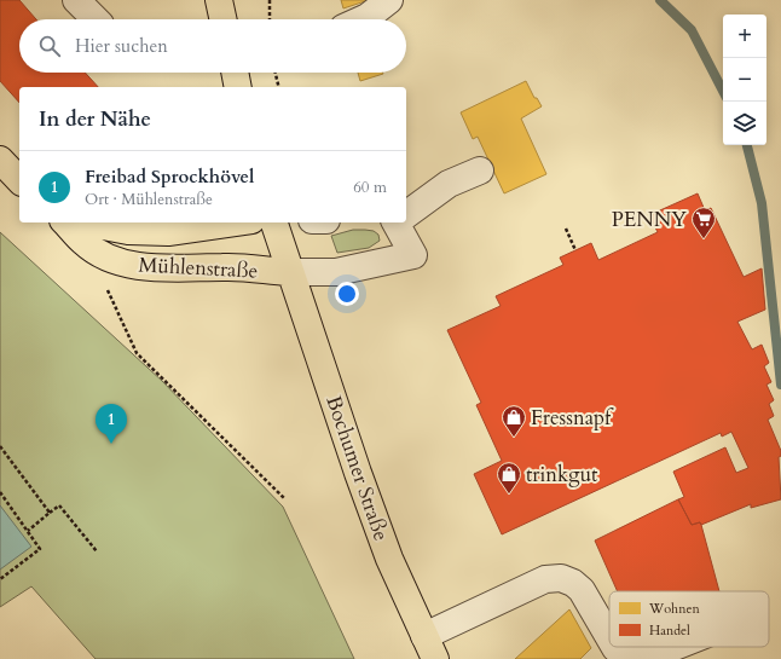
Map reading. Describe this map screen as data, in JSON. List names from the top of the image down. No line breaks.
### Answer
{"streets":{"main road":["Mühlenstraße","Bochumer Straße"]},"crossings":[["Mühlenstraße","Bochumer Straße"]],"places":{"supermarket":["PENNY"],"shop":["Fressnapf","trinkgut"]},"legend":["Wohnen","Handel"],"page":{"map_buttons":["+","−"],"search":"Hier suchen","heading":"In der Nähe","list":[{"mark":"1","name":"Freibad Sprockhövel","note":"Ort · Mühlenstraße","value":"60 m"}],"pins":"1"}}
